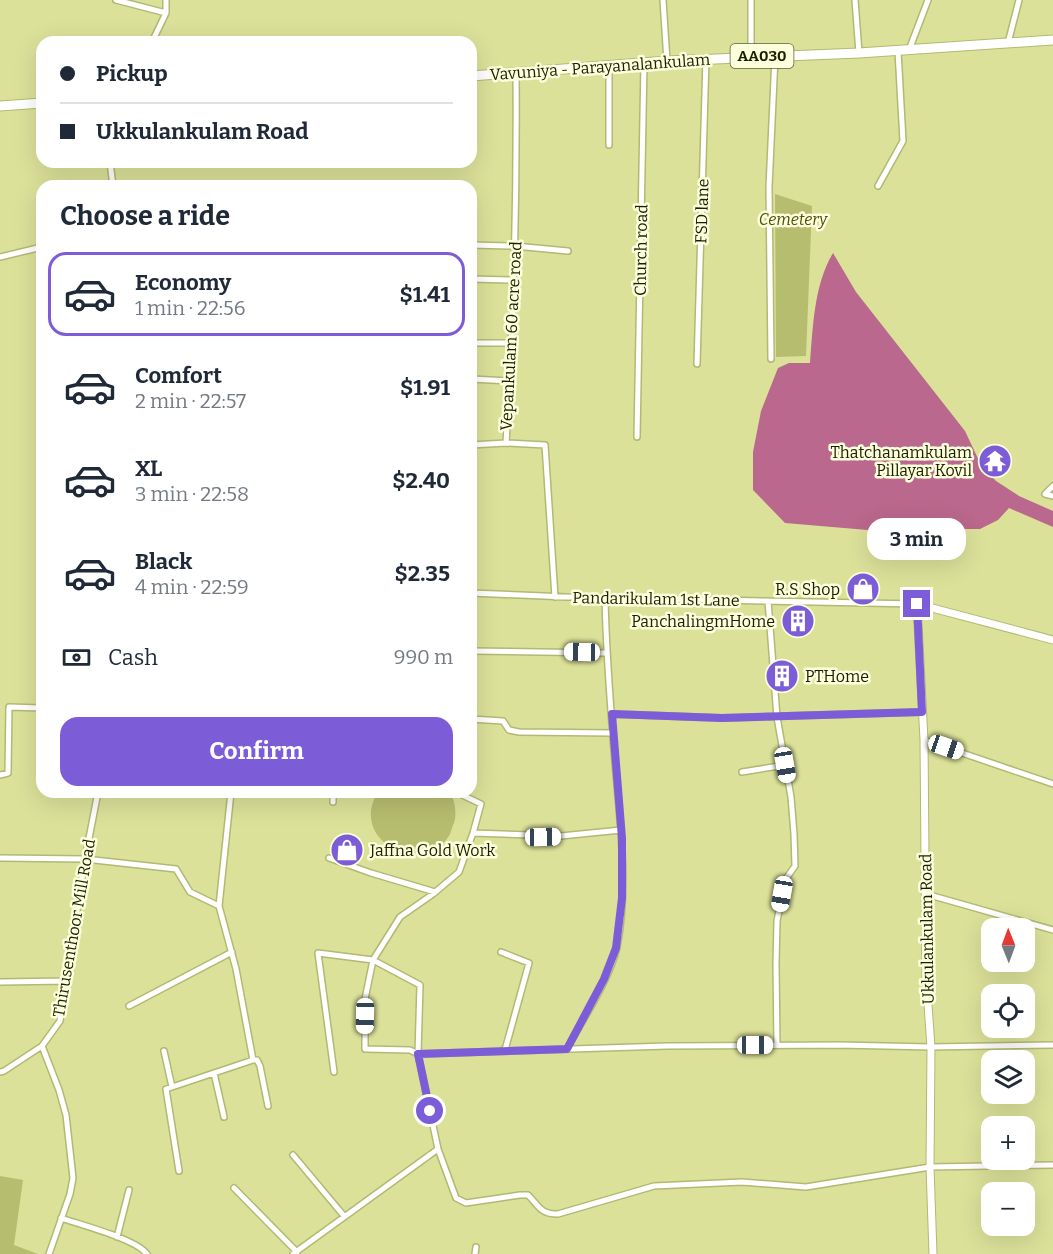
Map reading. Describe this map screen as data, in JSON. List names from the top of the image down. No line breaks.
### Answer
{"streets":{"highway":["AA030","Vavuniya - Parayanalankulam"],"street":["FSD lane","Church road","Vepankulam 60 acre road","Pandarikulam 1st Lane","Thirusenthoor Mill Road","Ukkulankulam Road"]},"crossings":[["Vavuniya - Parayanalankulam","FSD lane"],["Vavuniya - Parayanalankulam","Church road"],["Vavuniya - Parayanalankulam","Vepankulam 60 acre road"],["Vepankulam 60 acre road","Pandarikulam 1st Lane"],["Pandarikulam 1st Lane","Ukkulankulam Road"]],"parks":["Cemetery"],"places":{"temple":["Thatchanamkulam Pillayar Kovil"],"shop":["R.S Shop","Jaffna Gold Work"],"building":["PanchalingmHome","PTHome"]},"north":"top","page":{"banner":["Pickup","Ukkulankulam Road"],"heading":"Choose a ride","list":[{"name":"Economy","note":"1 min · 22:56","value":"$1.41"},{"name":"Comfort","note":"2 min · 22:57","value":"$1.91"},{"name":"XL","note":"3 min · 22:58","value":"$2.40"},{"name":"Black","note":"4 min · 22:59","value":"$2.35"}],"bubble":"3 min","pay":["Cash","990 m"],"buttons":"Confirm","map_buttons":["+","−"]}}
